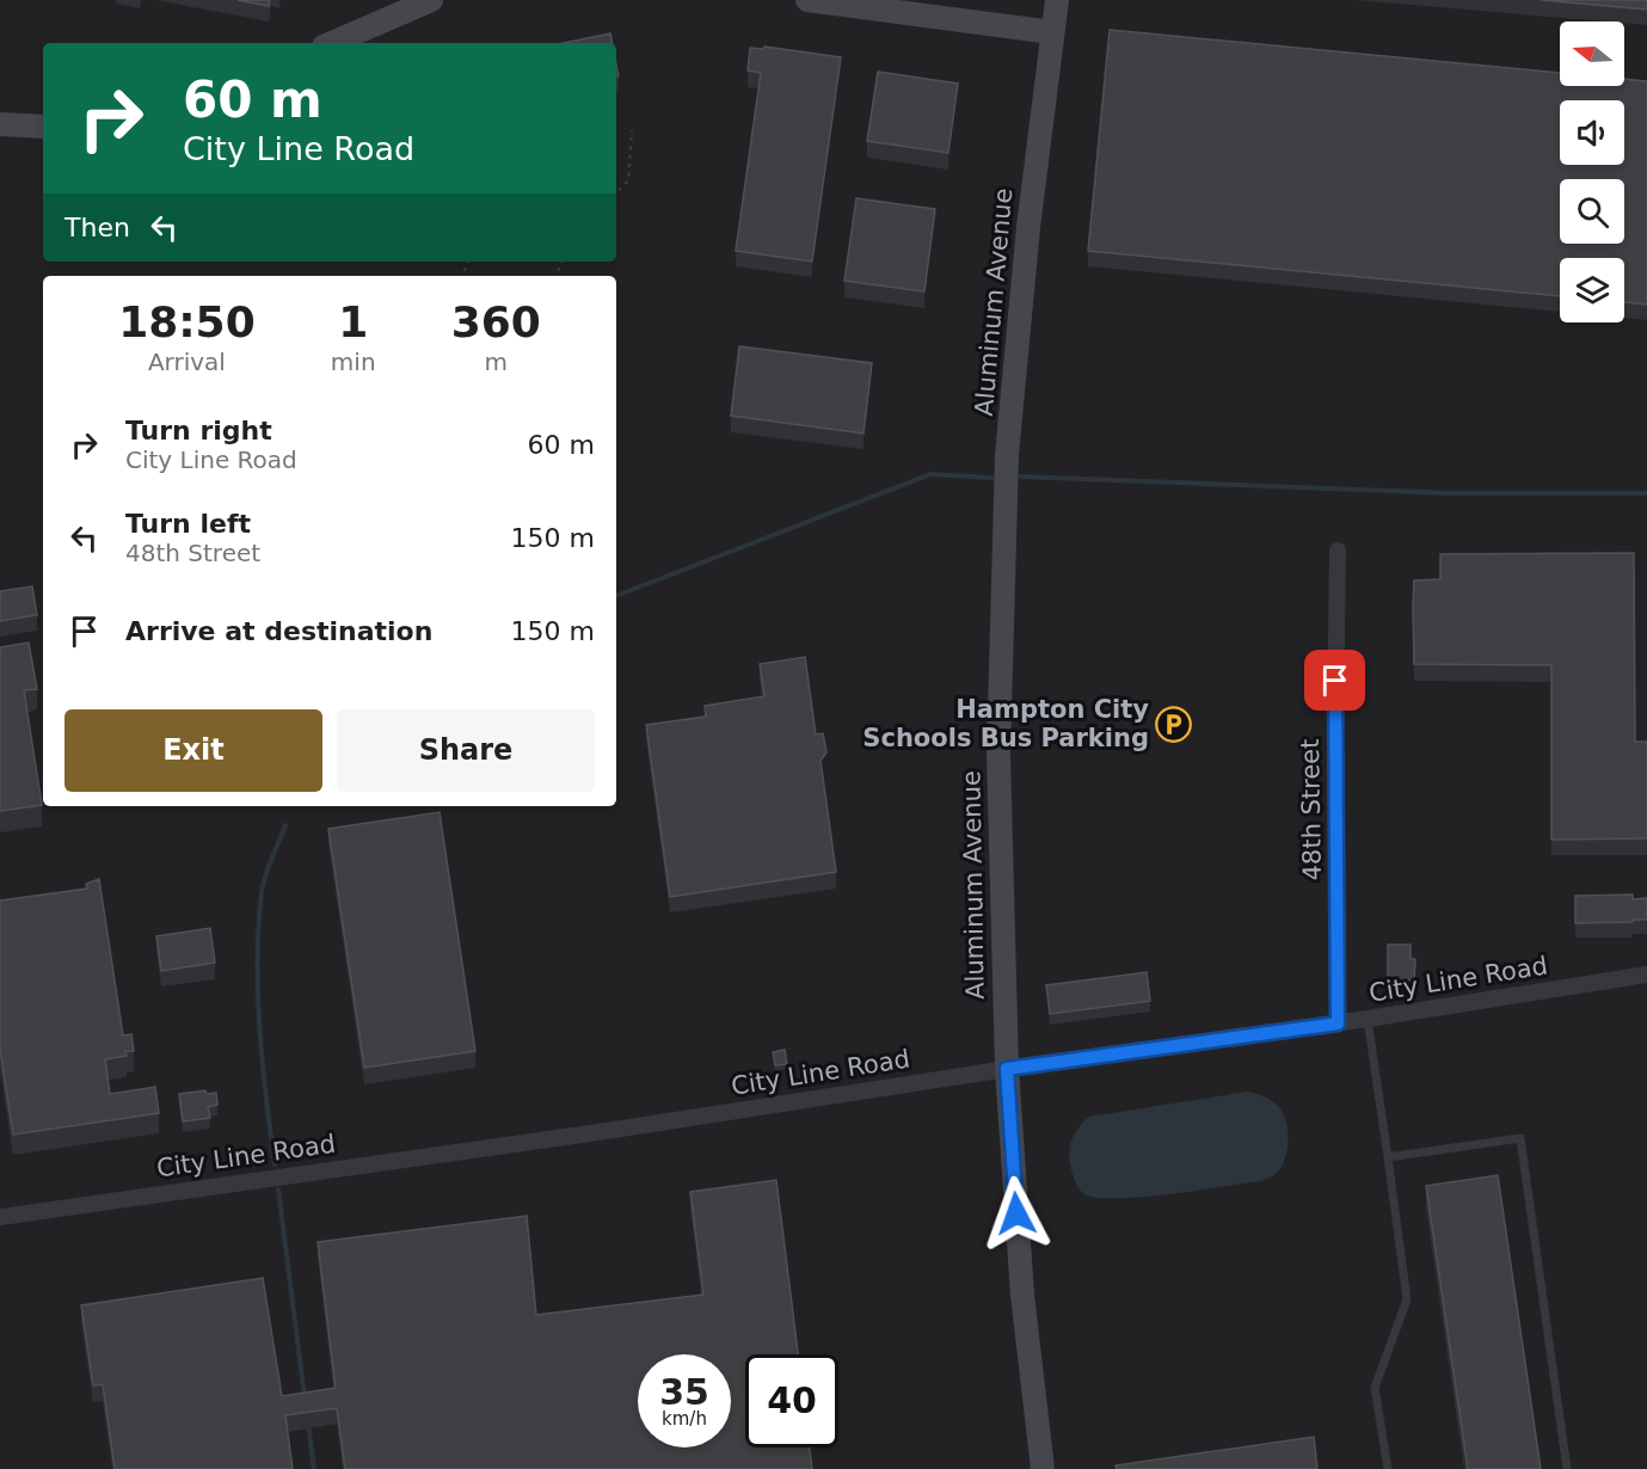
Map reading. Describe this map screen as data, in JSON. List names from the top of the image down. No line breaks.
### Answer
{"streets":{"street":["Aluminum Avenue","48th Street","City Line Road"]},"crossings":[["Aluminum Avenue","City Line Road"],["48th Street","City Line Road"]],"places":{"parking":["Hampton City Schools Bus Parking"]},"north":"left","page":{"turn":["60 m","City Line Road"],"then":"Then","eta":["18:50","Arrival","1","min","360","m"],"list":[{"name":"Turn right","note":"City Line Road","value":"60 m"},{"name":"Turn left","note":"48th Street","value":"150 m"},{"name":"Arrive at destination","value":"150 m"}],"buttons":["Exit","Share"],"speed":"35 km/h","limit":"40"}}
